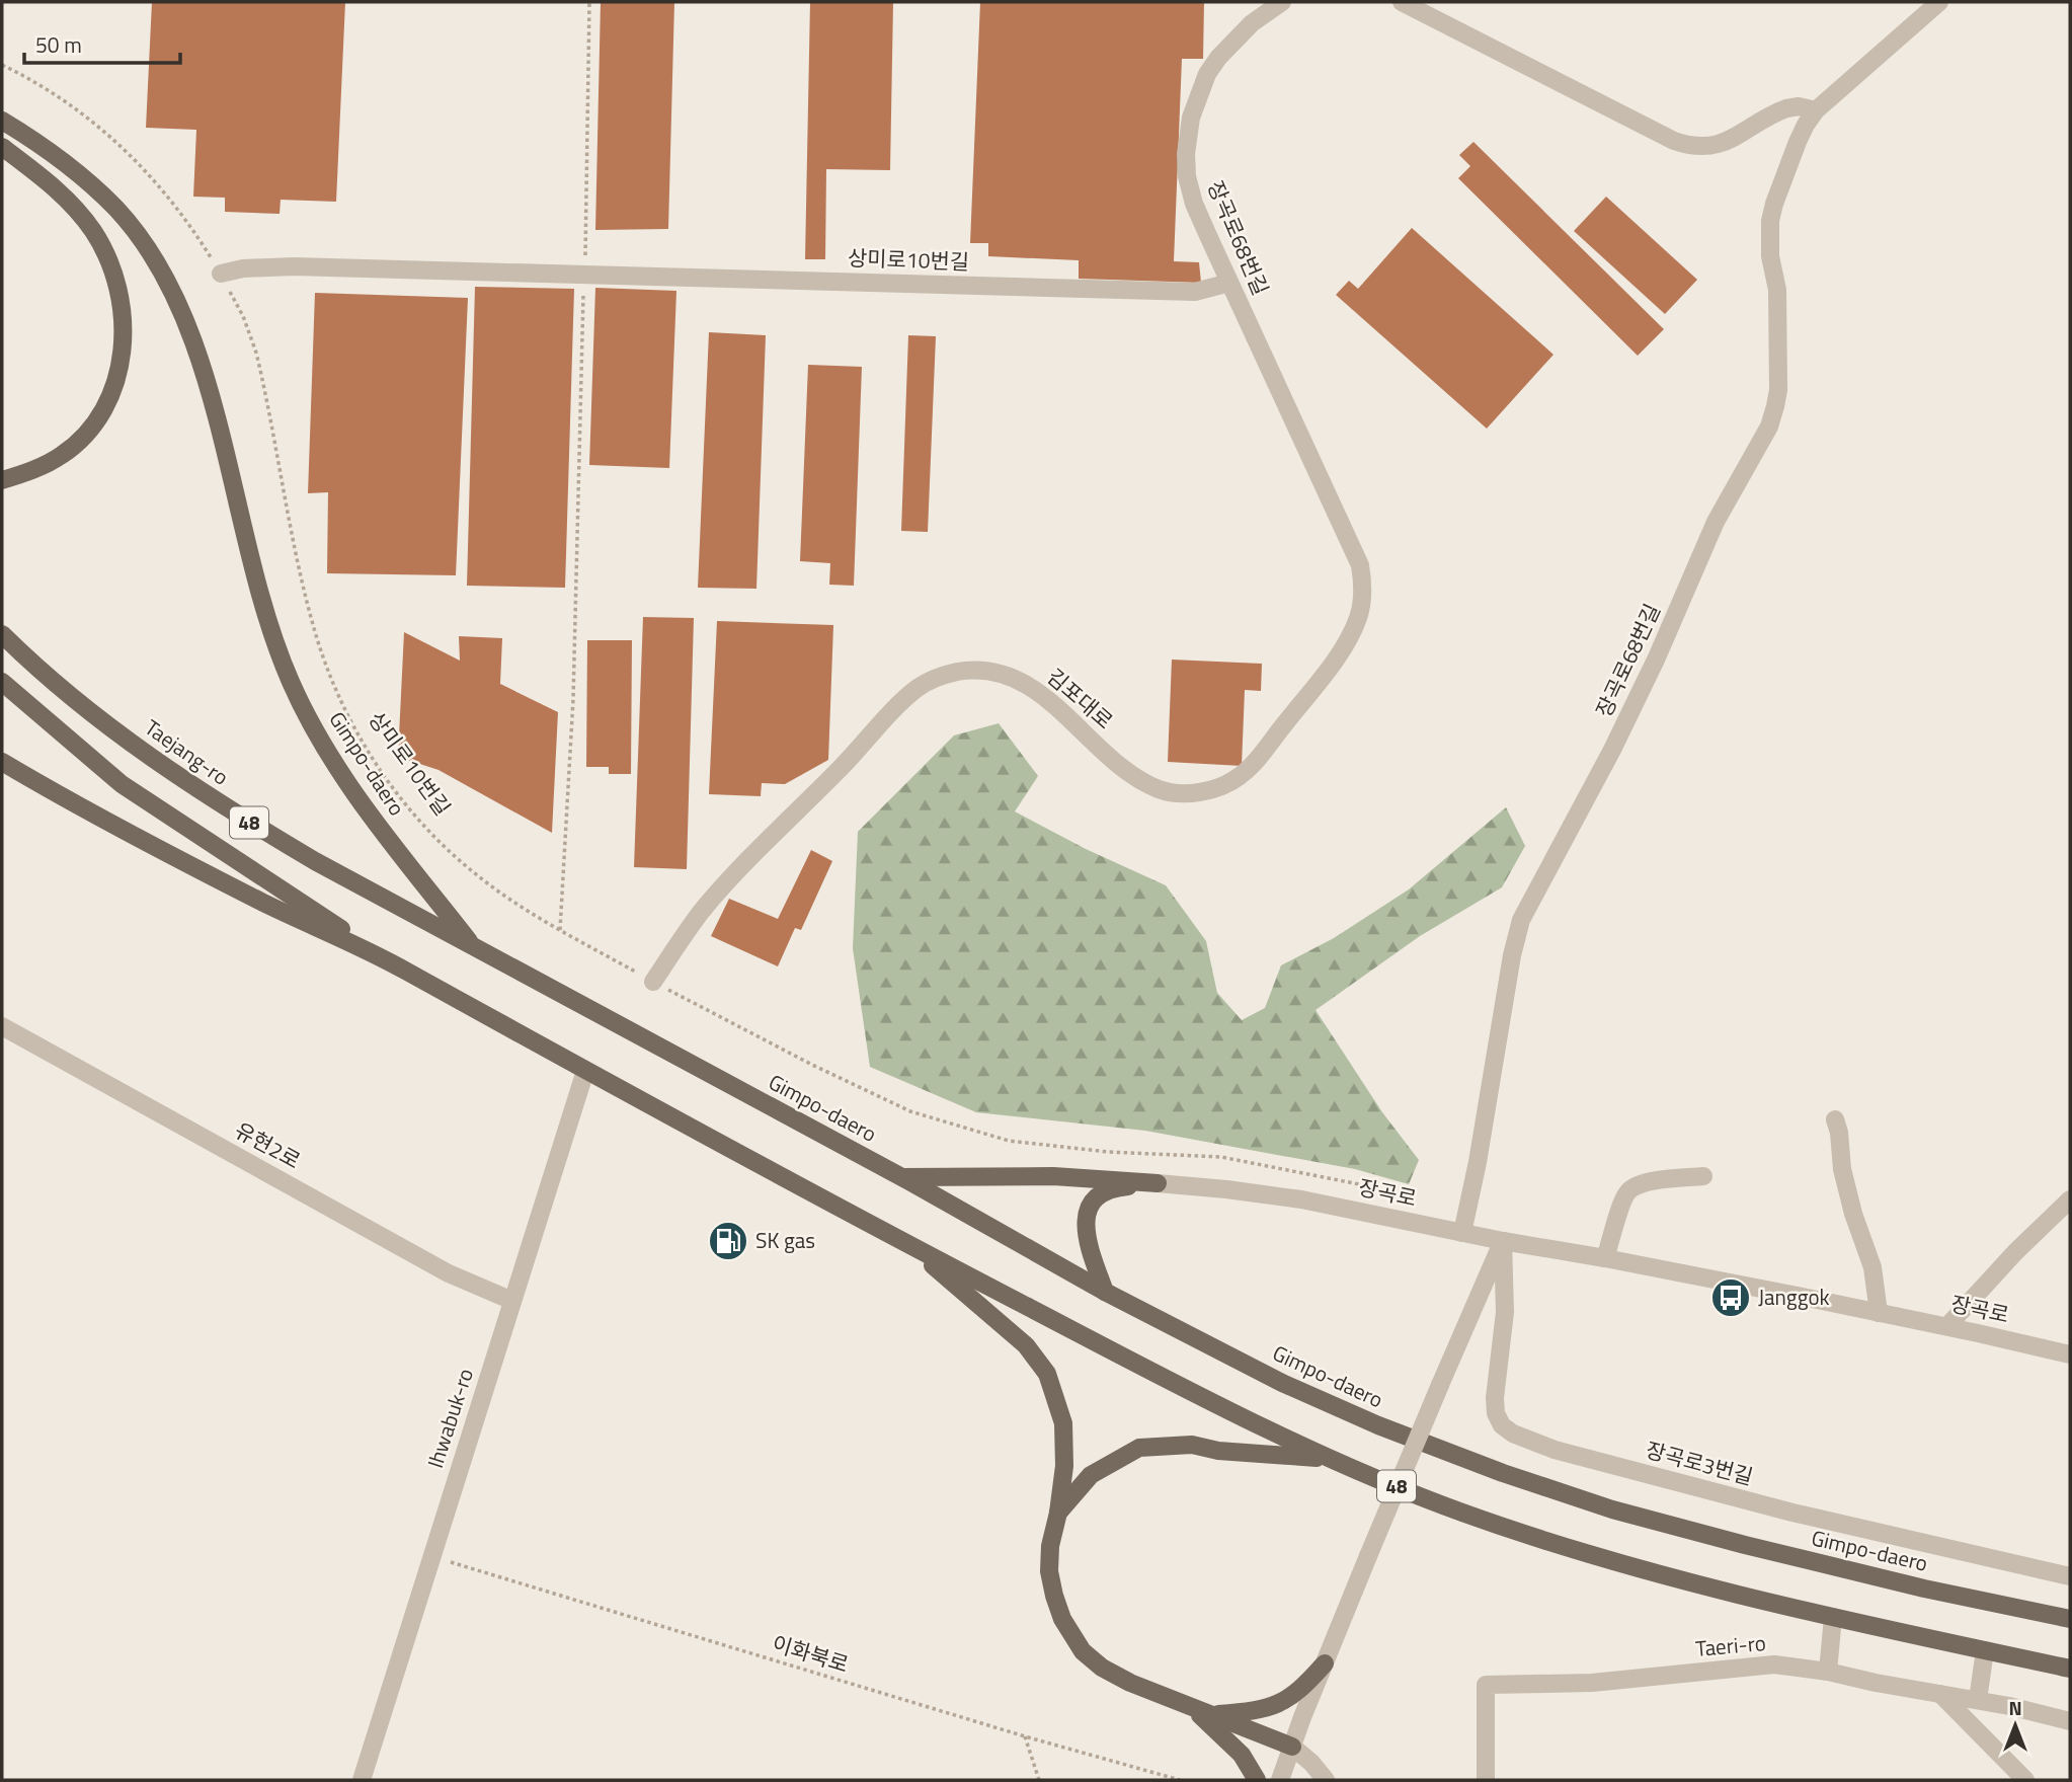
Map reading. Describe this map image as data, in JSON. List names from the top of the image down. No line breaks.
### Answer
{"streets":{"main road":["Taejang-ro","Gimpo-daero","48"],"street":["장곡로68번길","상미로10번길","김포대로","유현2로","장곡로","Ihwabuk-ro","장곡로3번길","Taeri-ro"],"path":["이화북로"]},"crossings":[["장곡로68번길","상미로10번길"],["장곡로68번길","김포대로"],["장곡로68번길","장곡로"],["상미로10번길","김포대로"],["Taejang-ro","Gimpo-daero"],["48","Ihwabuk-ro"],["유현2로","Ihwabuk-ro"],["장곡로","장곡로3번길"],["Ihwabuk-ro","이화북로"]],"places":{"fuel station":["SK gas"],"bus stop":["Janggok"]},"scale_bar":"50 m","north":"top"}
